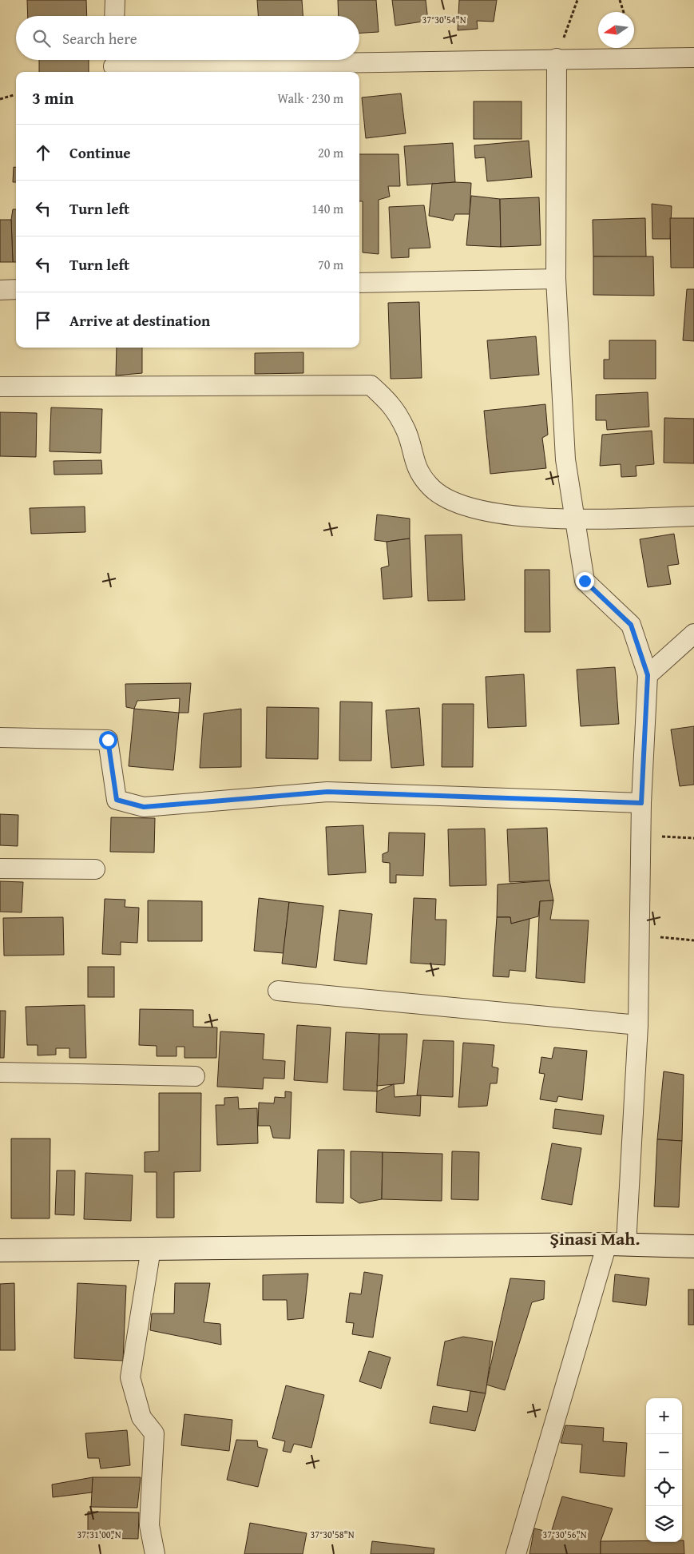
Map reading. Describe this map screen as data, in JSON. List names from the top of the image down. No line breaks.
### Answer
{"districts":["Şinasi Mah."],"north":"left","page":{"search":"Search here","heading":["3 min","Walk · 230 m"],"list":[["Continue","20 m"],["Turn left","140 m"],["Turn left","70 m"],"Arrive at destination"],"map_buttons":["+","−"]},"coordinates":["37°30'54\"N","37°31'00\"N","37°30'58\"N","37°30'56\"N"]}
